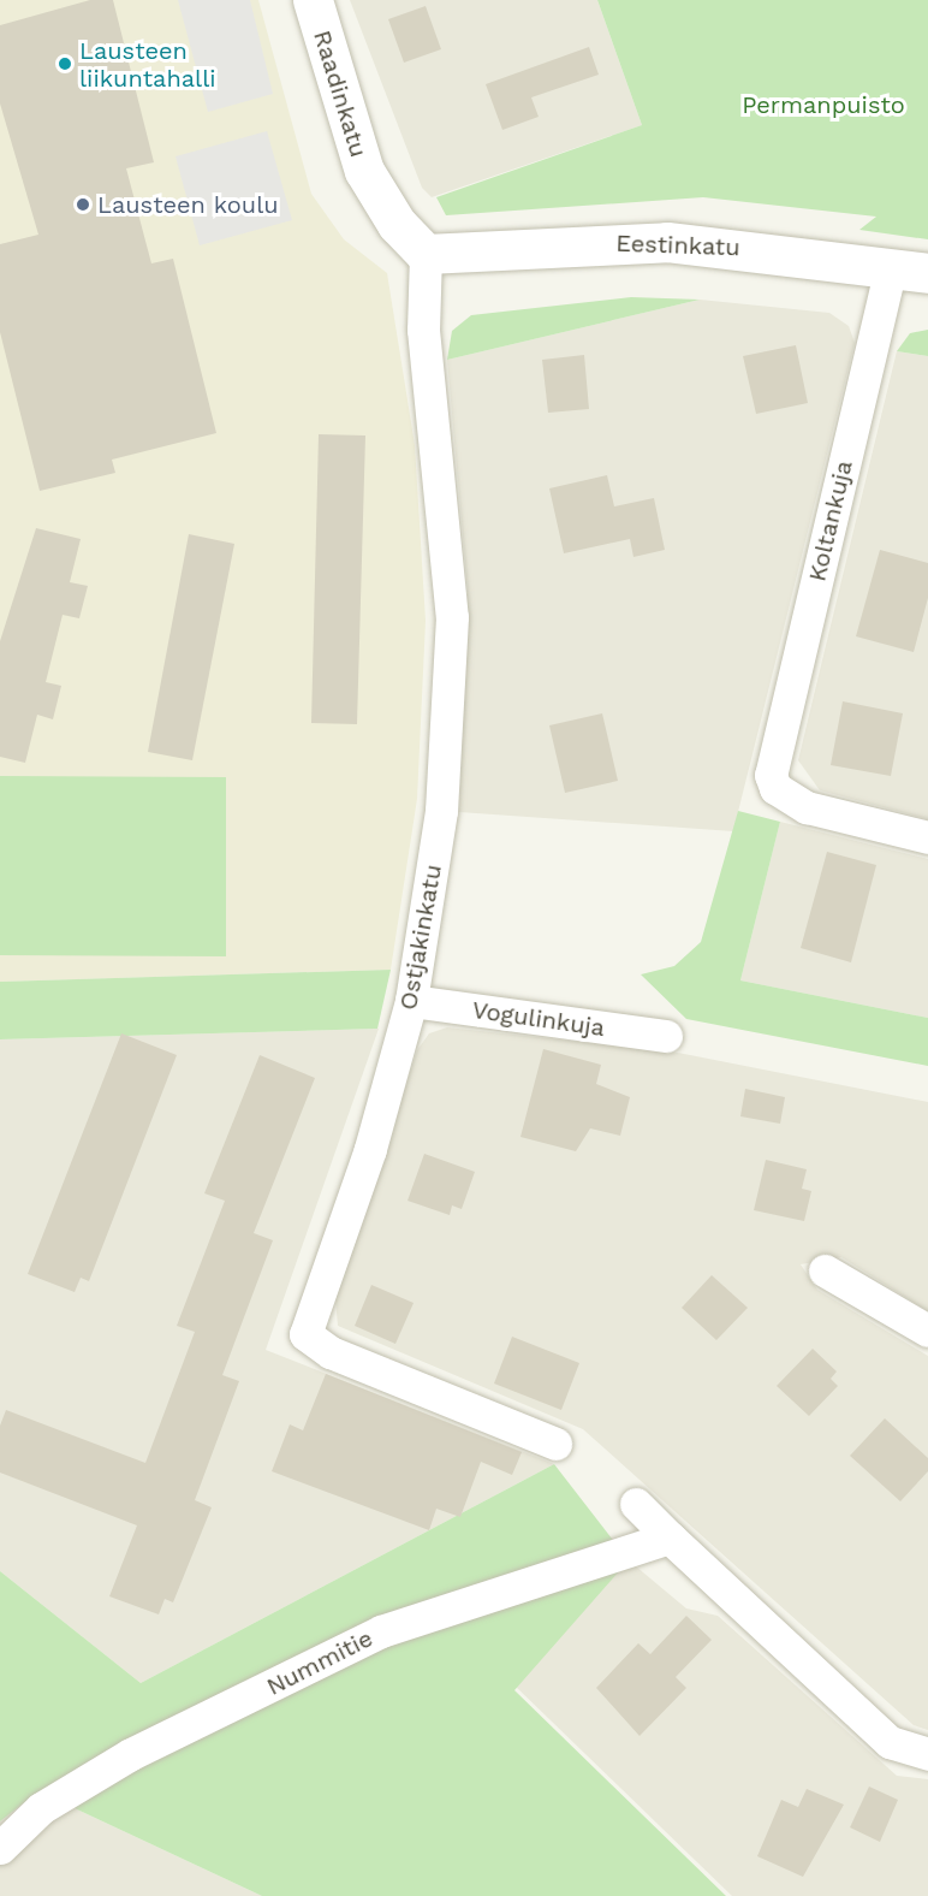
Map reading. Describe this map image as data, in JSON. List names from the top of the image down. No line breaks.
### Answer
{"streets":{"street":["Raadinkatu","Eestinkatu","Koltankuja","Ostjakinkatu","Vogulinkuja","Nummitie"]},"crossings":[["Raadinkatu","Eestinkatu"],["Raadinkatu","Ostjakinkatu"],["Eestinkatu","Koltankuja"],["Eestinkatu","Ostjakinkatu"],["Ostjakinkatu","Vogulinkuja"]],"parks":["Permanpuisto"],"places":["Lausteen liikuntahalli","Lausteen koulu"]}
